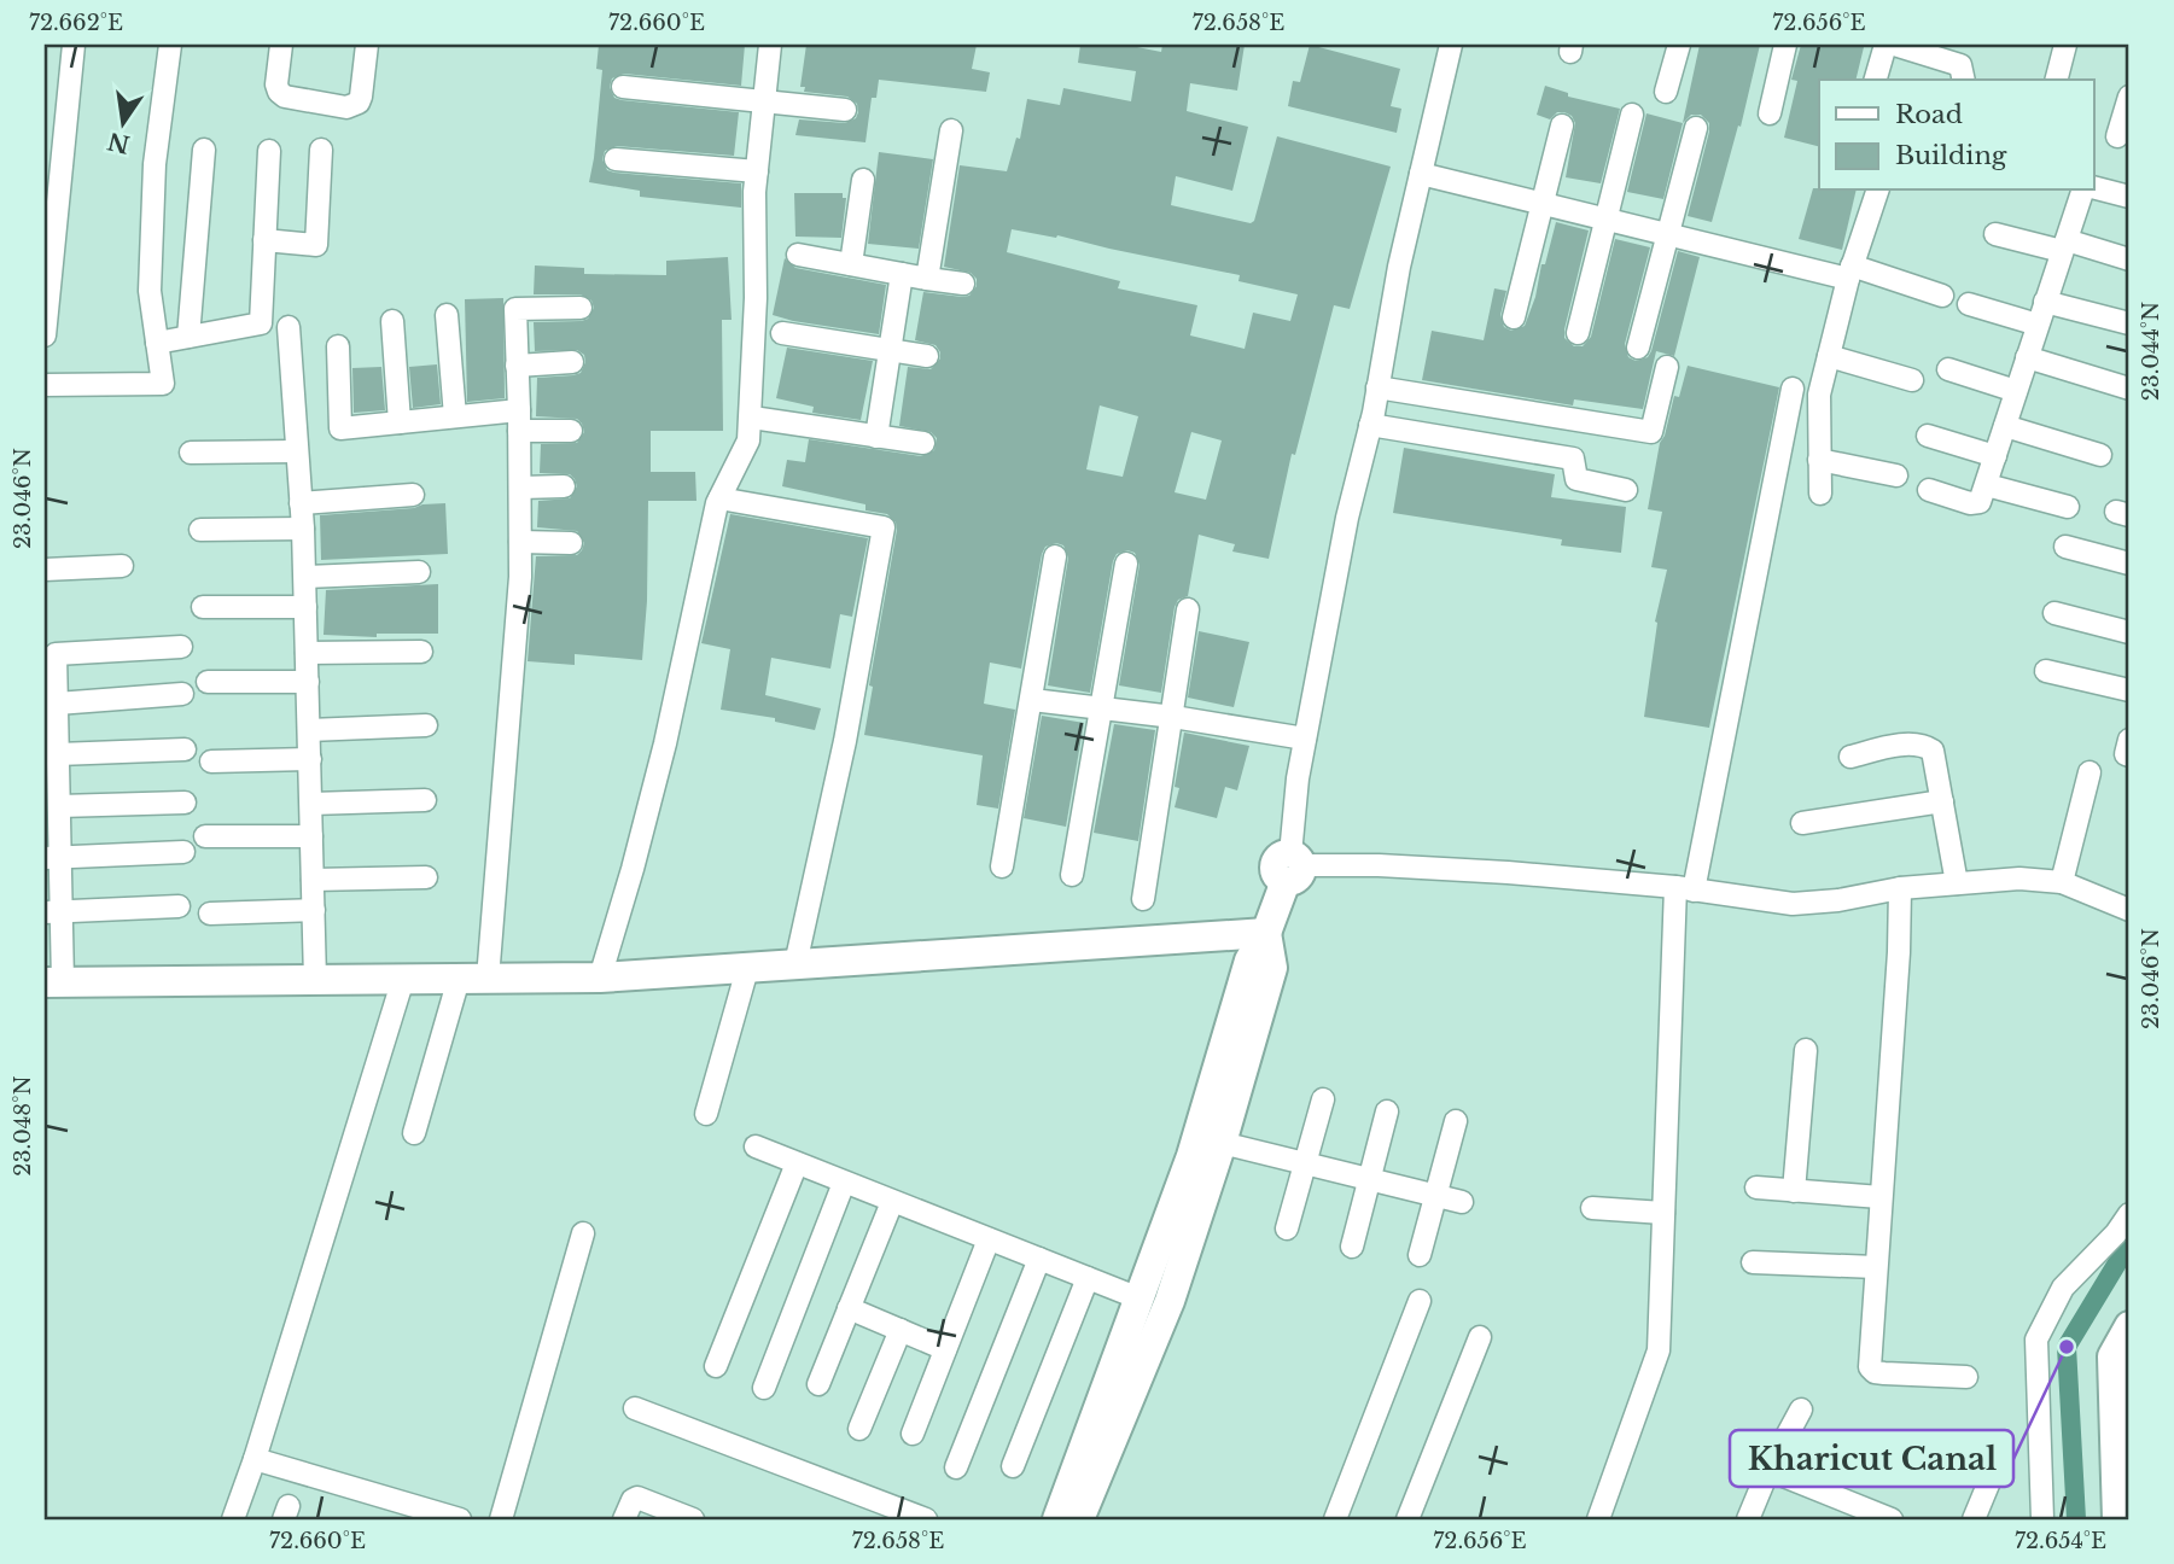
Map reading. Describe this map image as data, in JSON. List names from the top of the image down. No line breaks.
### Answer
{"places":["Kharicut Canal"],"legend":["Road","Building"],"north":"bottom","coordinates":["72.662°E","72.660°E","72.658°E","72.656°E","23.044°N","23.046°N","23.048°N","72.654°E"]}
